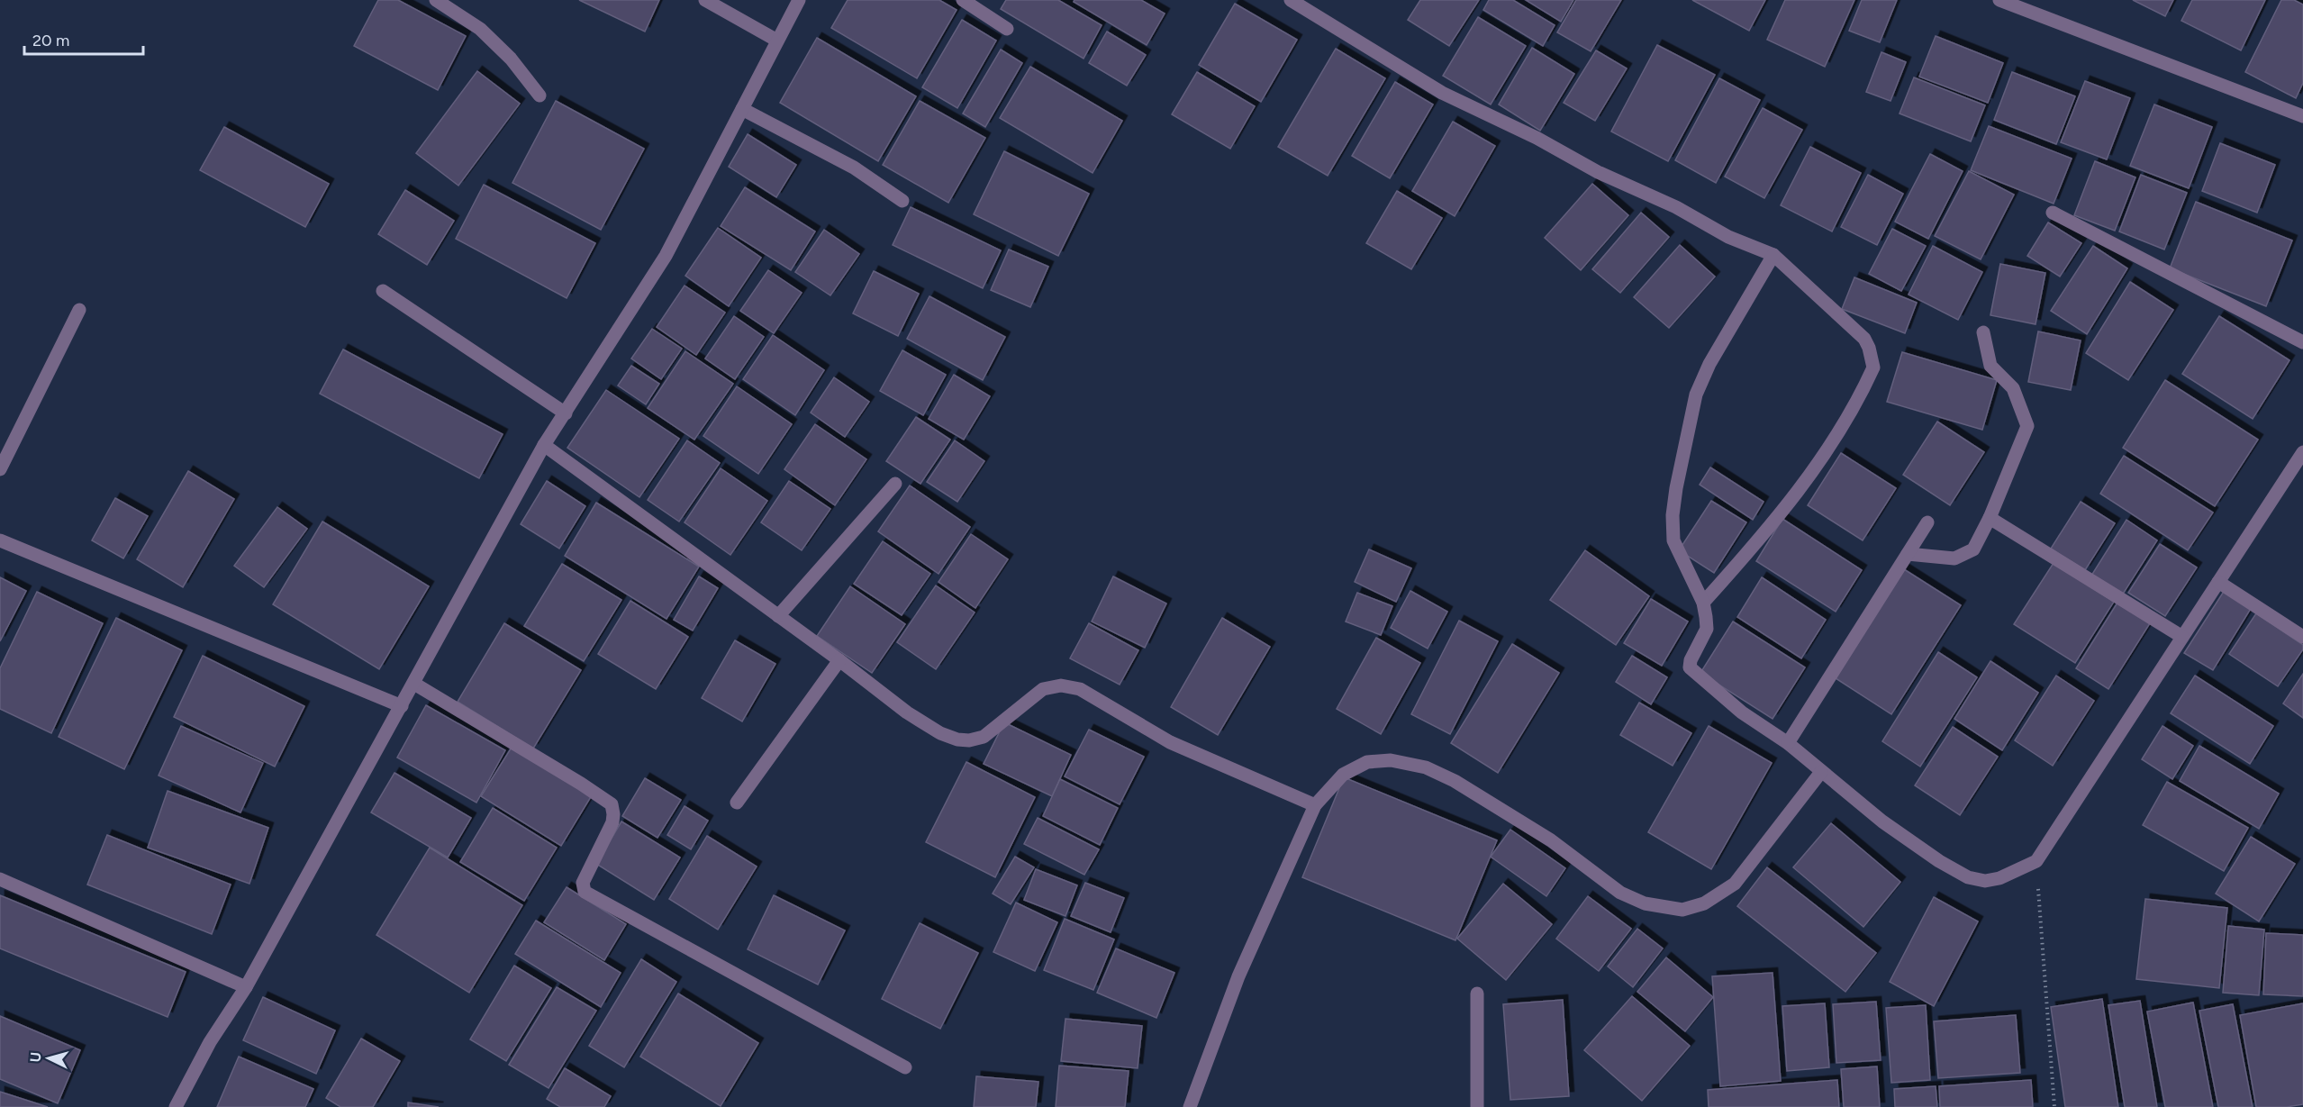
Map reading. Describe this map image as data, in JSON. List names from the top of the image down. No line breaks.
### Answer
{"scale_bar":"20 m","north":"left"}
